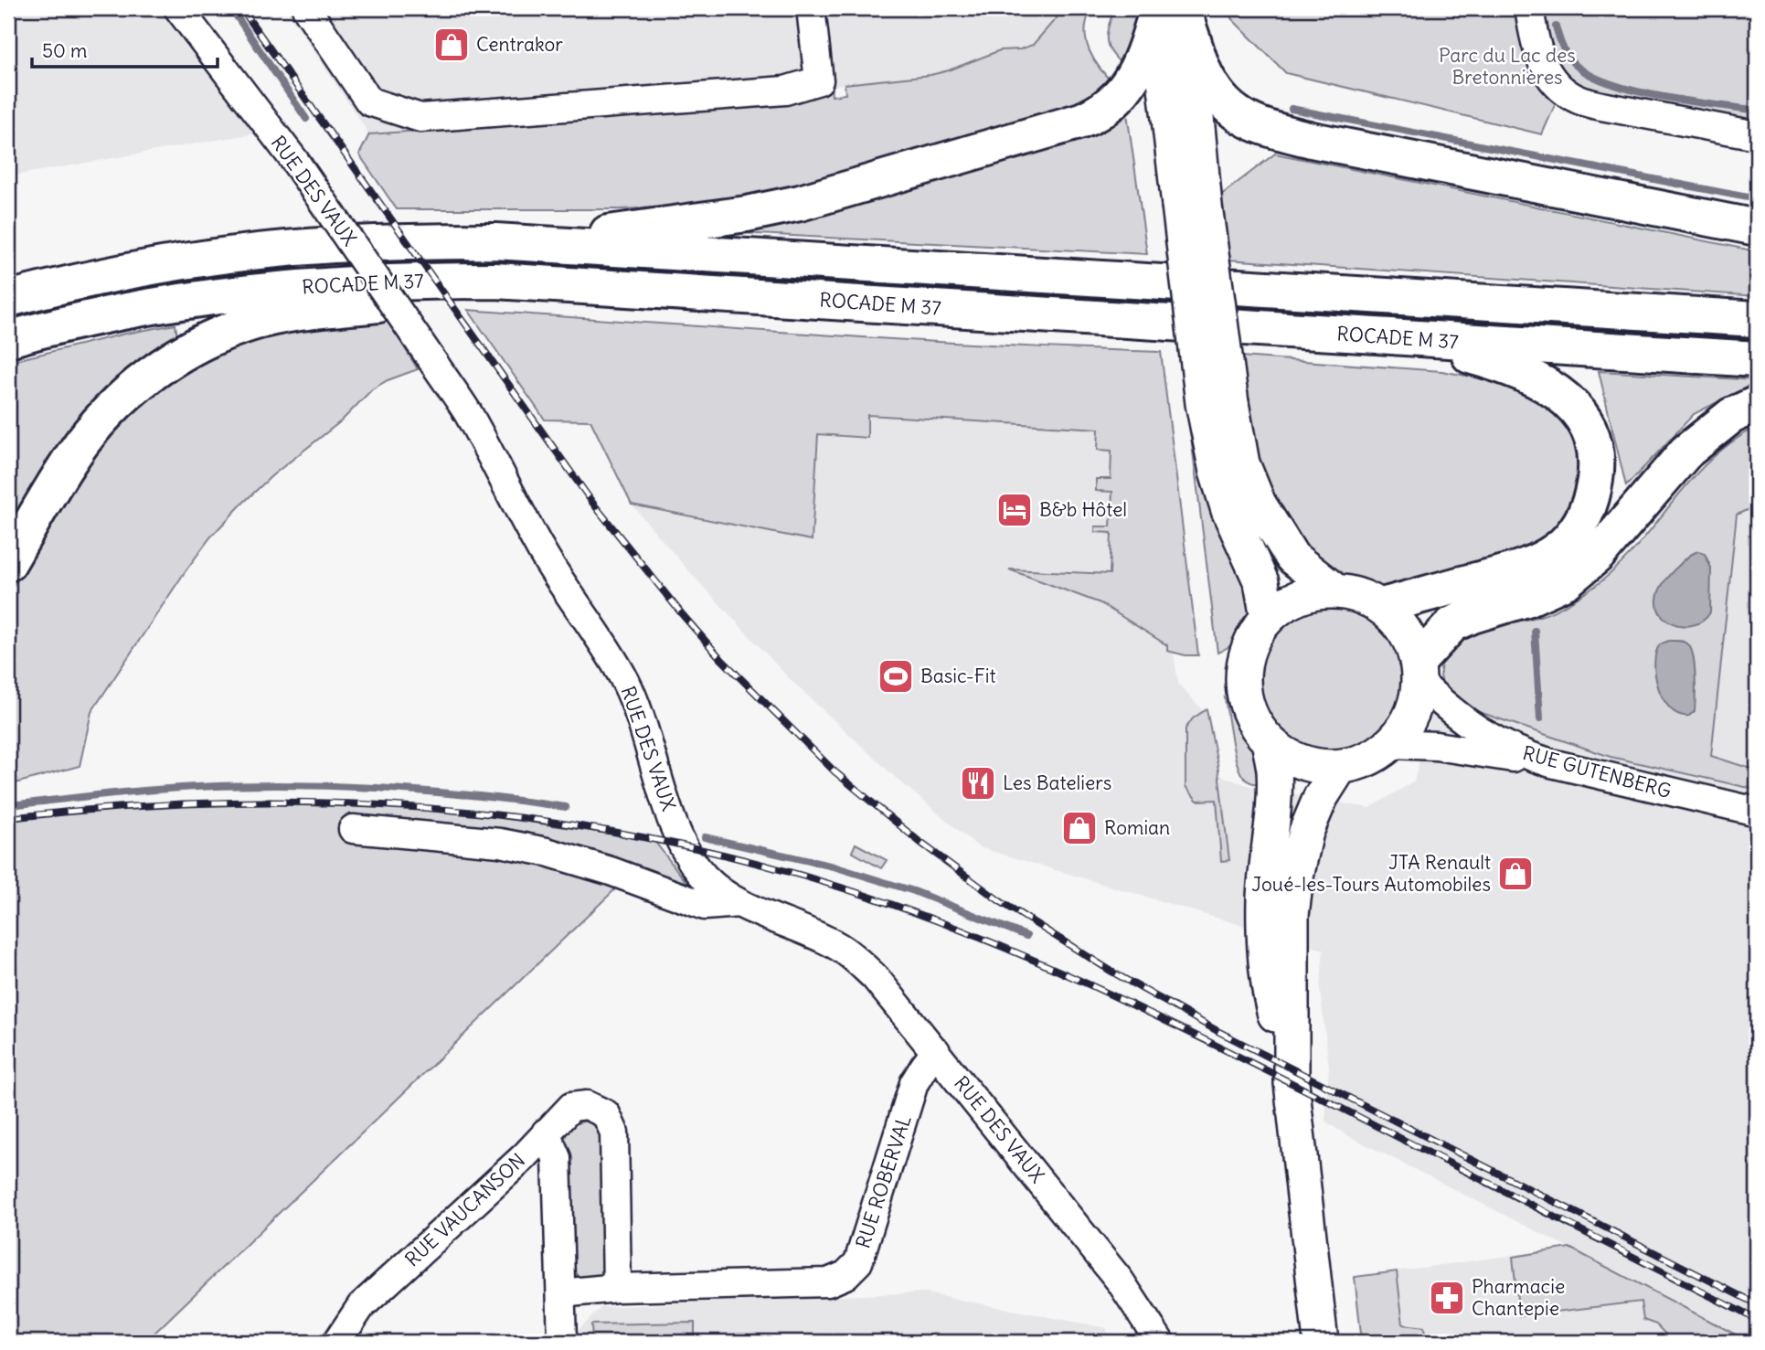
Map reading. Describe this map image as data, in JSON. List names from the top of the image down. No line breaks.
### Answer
{"streets":{"highway":["ROCADE M 37"],"street":["RUE DES VAUX","RUE GUTENBERG","RUE ROBERVAL","RUE VAUCANSON"]},"crossings":[["RUE DES VAUX","RUE ROBERVAL"],["RUE ROBERVAL","RUE VAUCANSON"]],"parks":["Parc du Lac des Bretonnières"],"places":{"shop":["Centrakor","Romian","JTA Renault Joué-les-Tours Automobiles"],"hotel":["B&b Hôtel"],"sports":["Basic-Fit"],"restaurant":["Les Bateliers"],"pharmacy":["Pharmacie Chantepie"]},"scale_bar":"50 m"}
